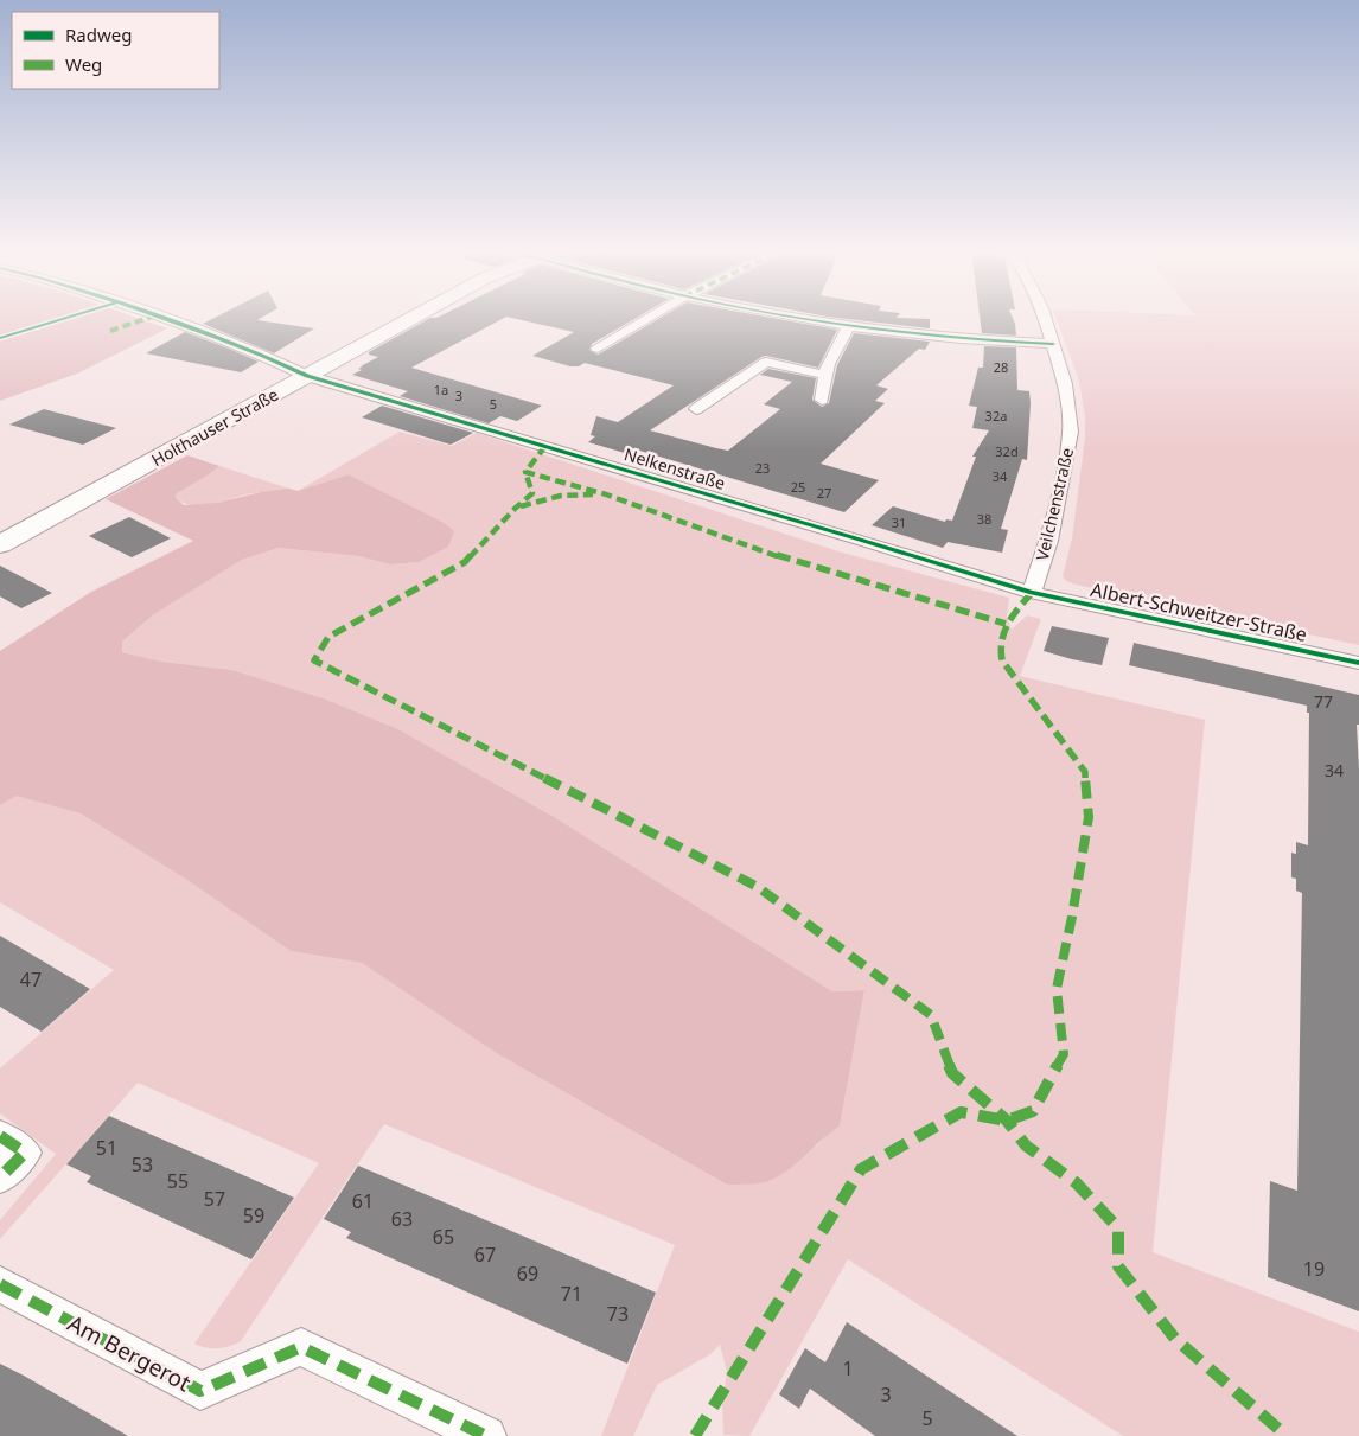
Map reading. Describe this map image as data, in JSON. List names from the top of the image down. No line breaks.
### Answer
{"streets":{"street":["Holthauser Straße","Nelkenstraße","Veilchenstraße","Albert-Schweitzer-Straße","Am Bergerot"]},"crossings":[["Holthauser Straße","Nelkenstraße"],["Nelkenstraße","Veilchenstraße"],["Nelkenstraße","Albert-Schweitzer-Straße"],["Veilchenstraße","Albert-Schweitzer-Straße"]],"house_numbers":["28","1a","3","5","32a","32d","23","34","25","27","38","31","77","34","47","51","53","55","57","61","59","63","65","67","19","69","71","73","1","3","5"],"legend":["Radweg","Weg"]}
